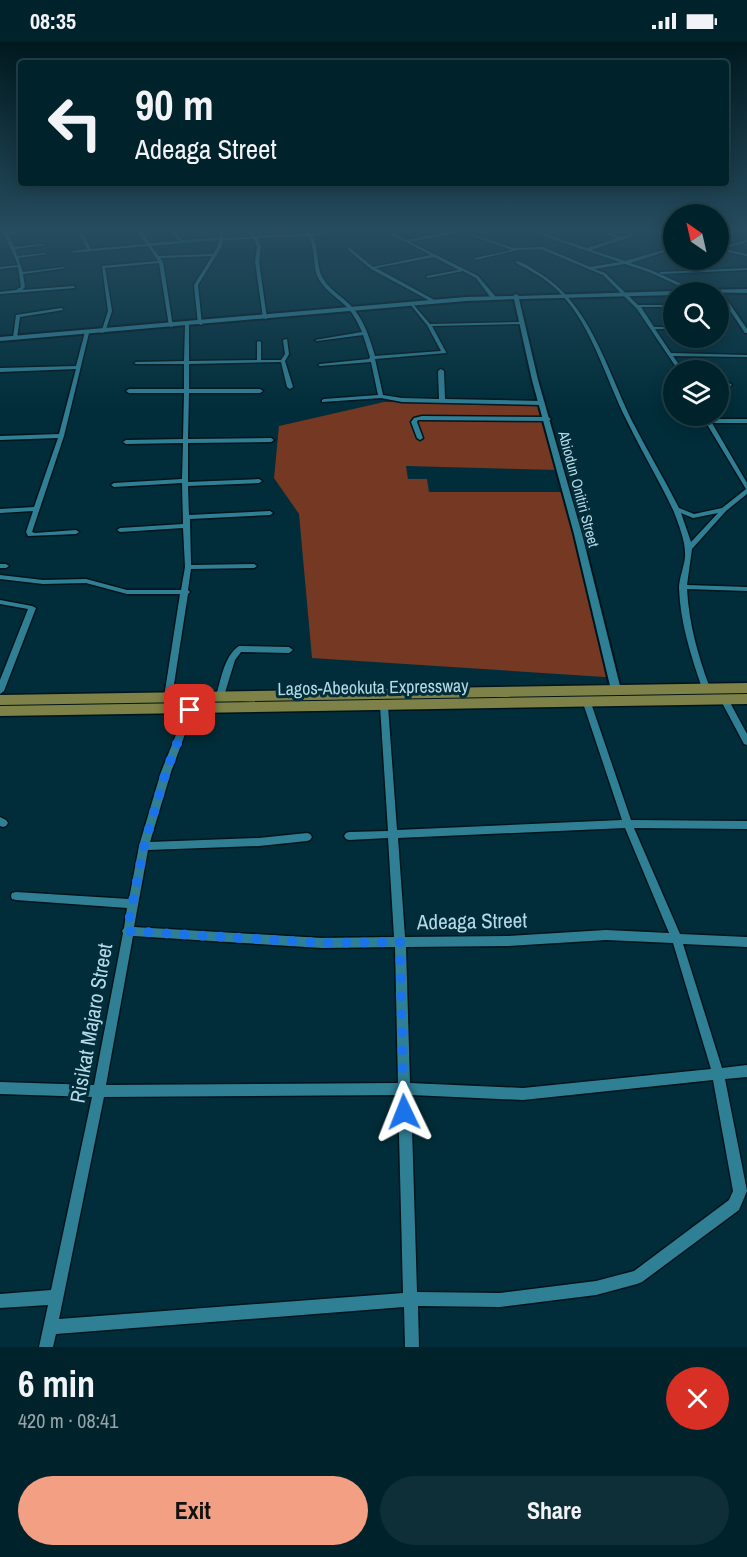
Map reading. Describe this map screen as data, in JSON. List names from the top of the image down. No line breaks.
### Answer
{"streets":{"highway":["Lagos-Abeokuta Expressway"],"street":["Abiodun Onitiri Street","Adeaga Street","Risikat Majaro Street"]},"crossings":[["Abiodun Onitiri Street","Lagos-Abeokuta Expressway"],["Lagos-Abeokuta Expressway","Risikat Majaro Street"],["Adeaga Street","Risikat Majaro Street"]],"north":"top left","page":{"status":"08:35","turn":["90 m","Adeaga Street"],"heading":["6 min","420 m · 08:41"],"buttons":["Exit","Share"]}}
